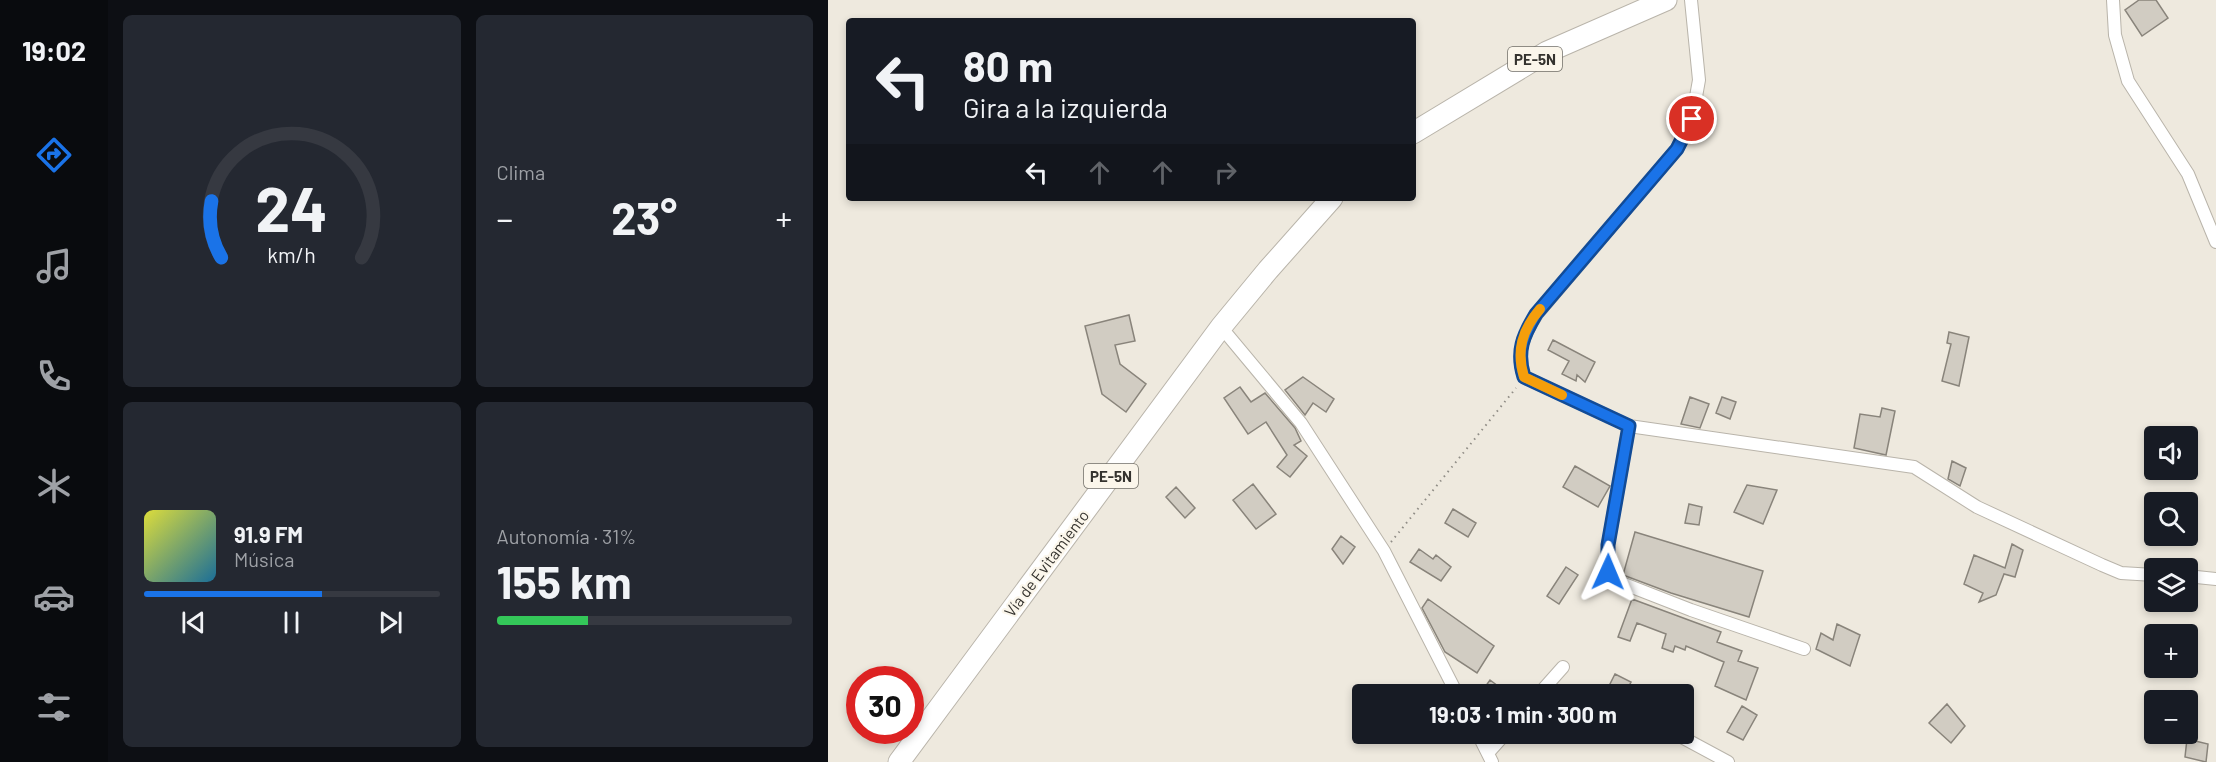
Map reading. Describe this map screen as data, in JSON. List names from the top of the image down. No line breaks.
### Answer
{"streets":{"highway":["PE-5N","Vía de Evitamiento"]},"page":{"tabs":"19:02","tile":["Clima",["Autonomía · 31%","155 km"]],"turn":["80 m","Gira a la izquierda"],"heat":["−","23°","+"],"map_buttons":["+","−"],"song":["91.9 FM","Música"],"limit":"30","trip":"19:03 · 1 min · 300 m","gauge":["24","km/h"]}}
